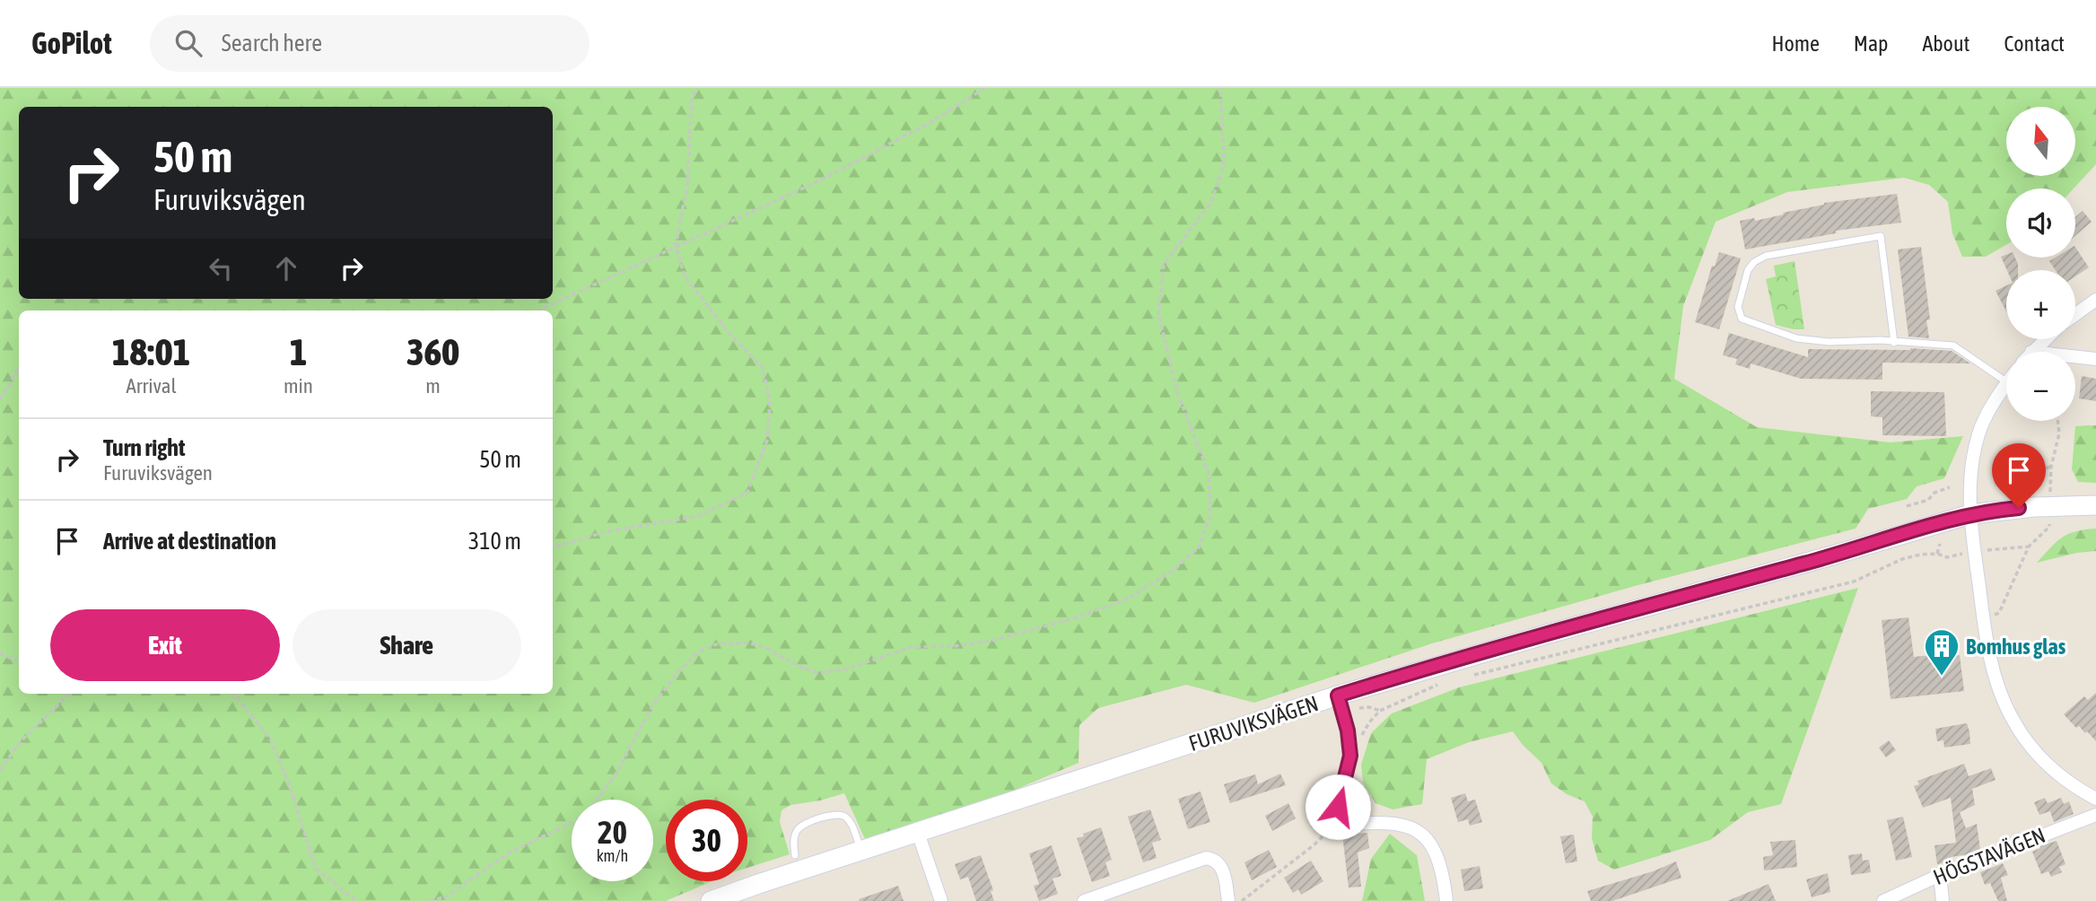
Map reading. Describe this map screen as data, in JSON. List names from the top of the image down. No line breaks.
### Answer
{"streets":{"main road":["FURUVIKSVÄGEN"],"street":["HÖGSTAVÄGEN"]},"places":{"building":["Bomhus glas"]},"north":"top","page":{"header":"GoPilot","search":"Search here","nav":["Home","Map","About","Contact"],"map_buttons":["+","−"],"turn":["50 m","Furuviksvägen"],"eta":["18:01","Arrival","1","min","360","m"],"list":[{"name":"Turn right","note":"Furuviksvägen","value":"50 m"},{"name":"Arrive at destination","value":"310 m"}],"buttons":["Exit","Share"],"speed":"20 km/h","limit":"30"}}
